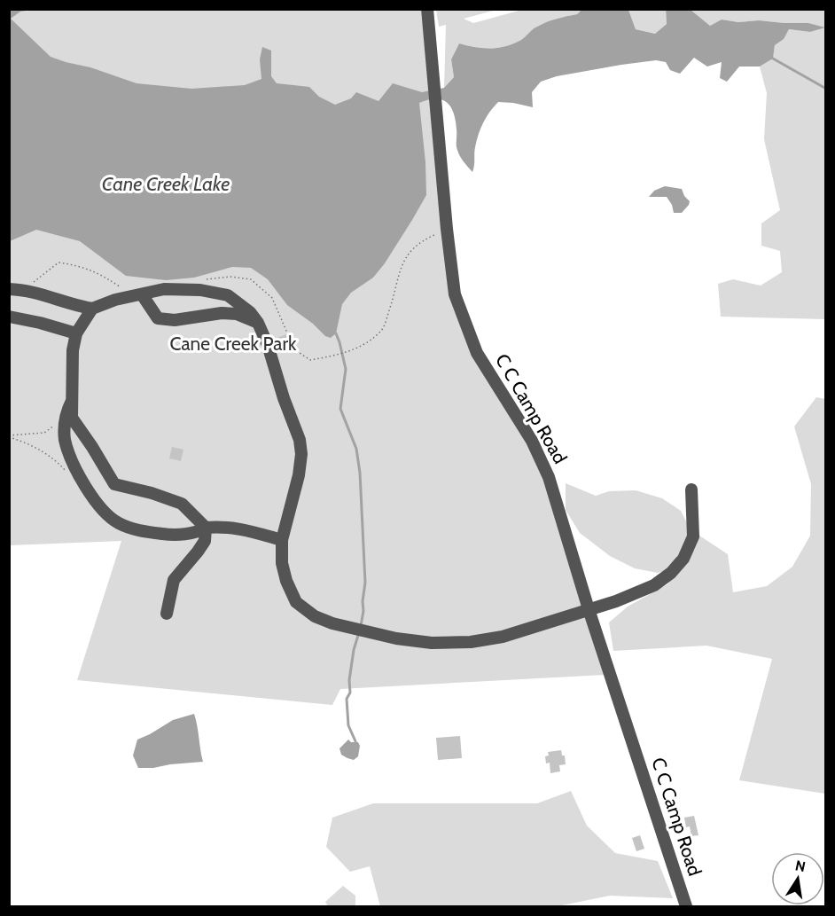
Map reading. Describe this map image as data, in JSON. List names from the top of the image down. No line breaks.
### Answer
{"streets":{"street":["C C Camp Road"]},"water":["Cane Creek Lake"],"parks":["Cane Creek Park"],"north":"top"}
